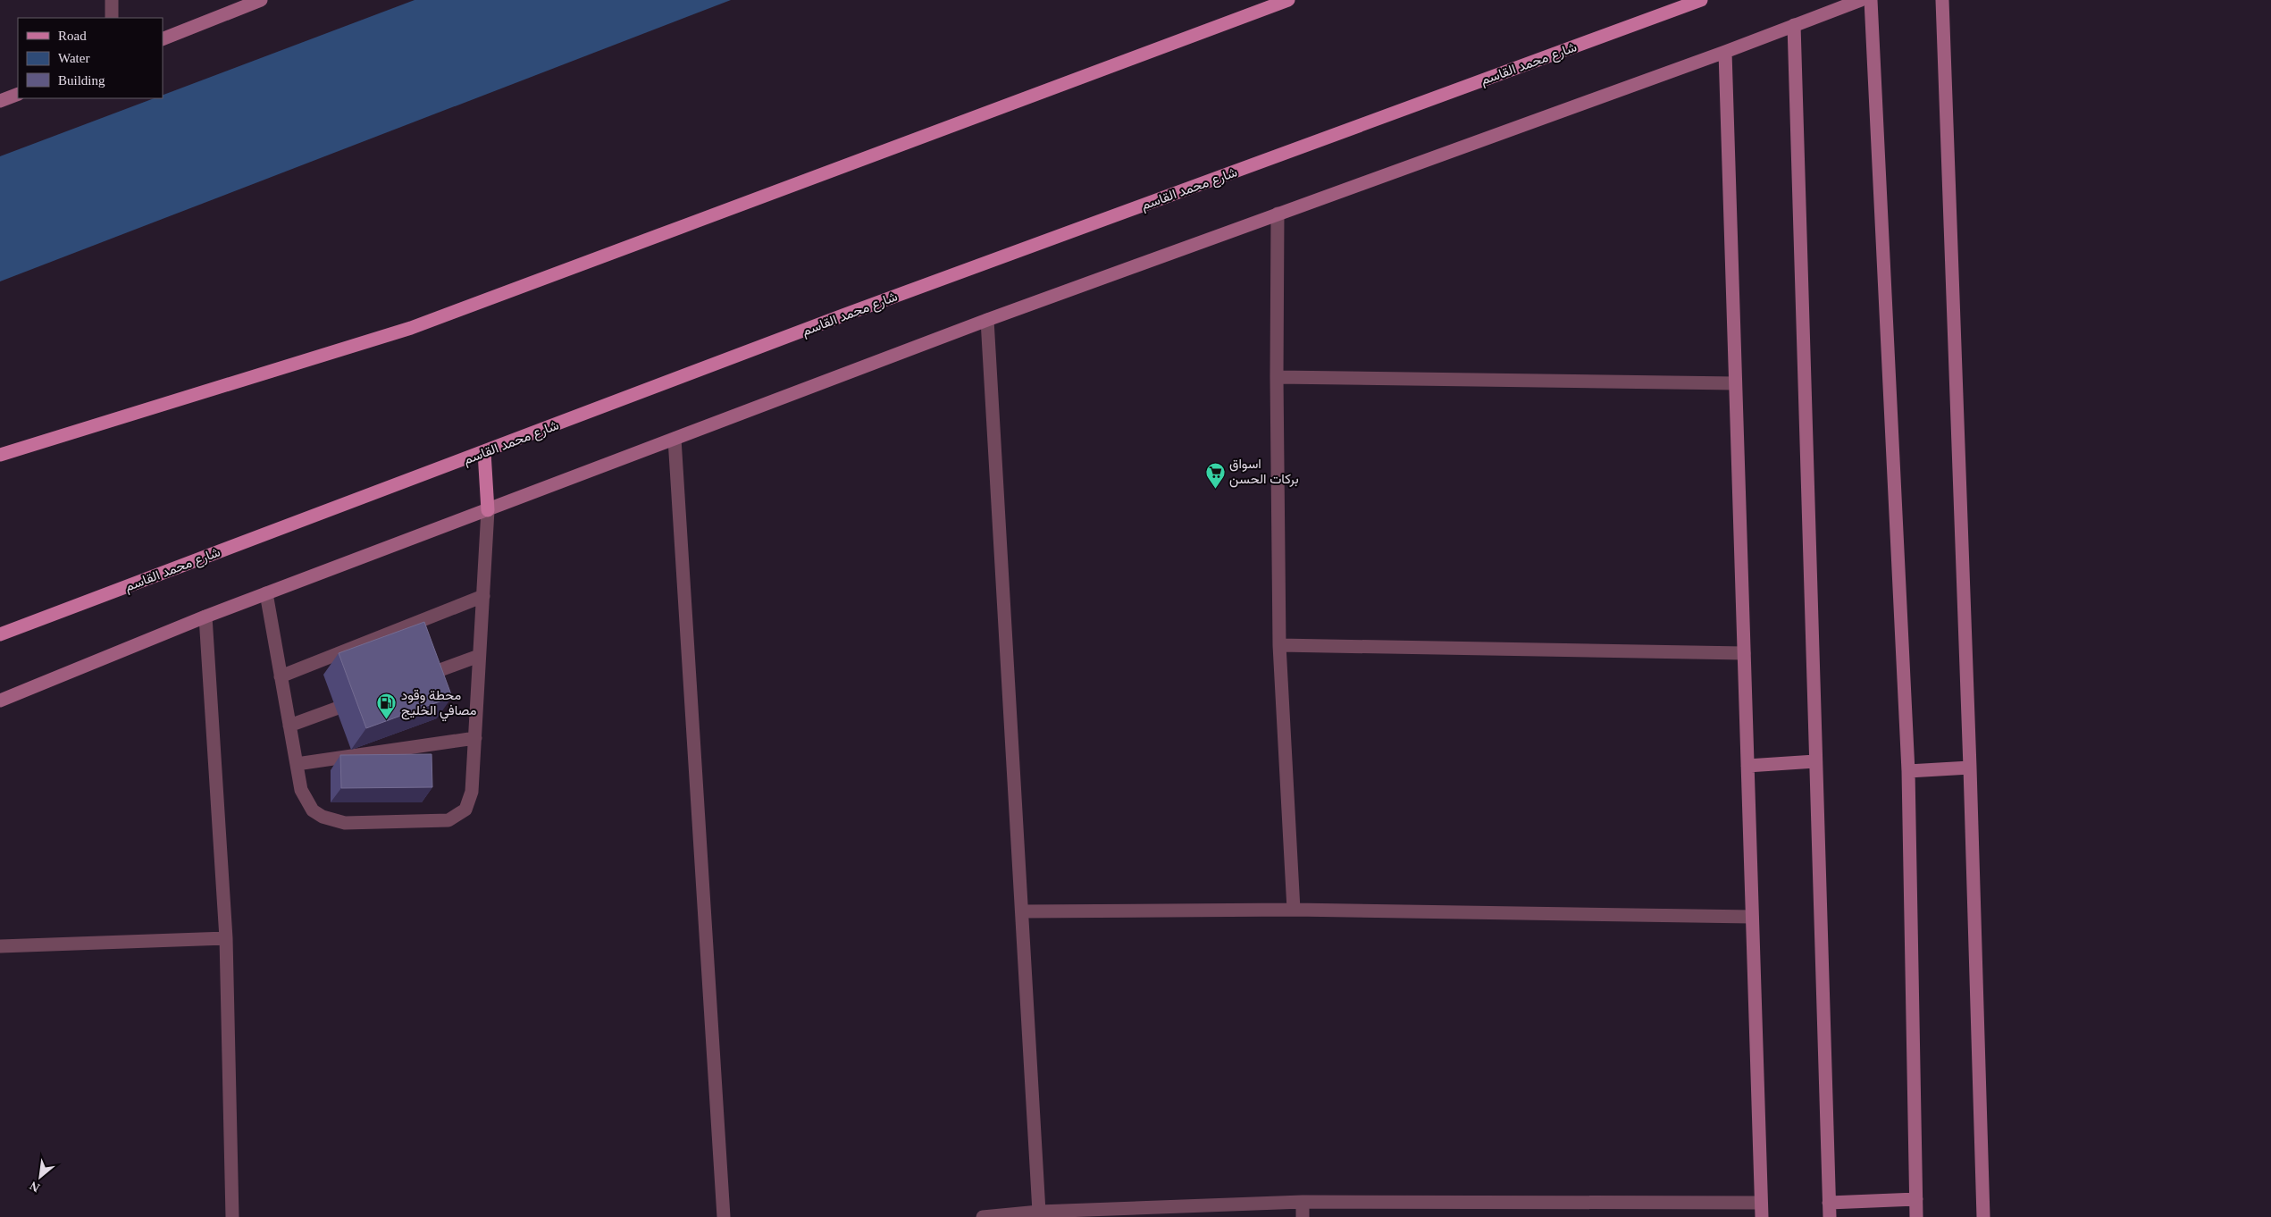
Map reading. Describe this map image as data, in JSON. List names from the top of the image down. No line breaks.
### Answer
{"streets":{"main road":["شارع محمد القاسم"]},"places":{"supermarket":["اسواق بركات الحسن"],"fuel station":["محطة وقود مصافي الخليج"]},"legend":["Road","Water","Building"],"north":"bottom left"}
